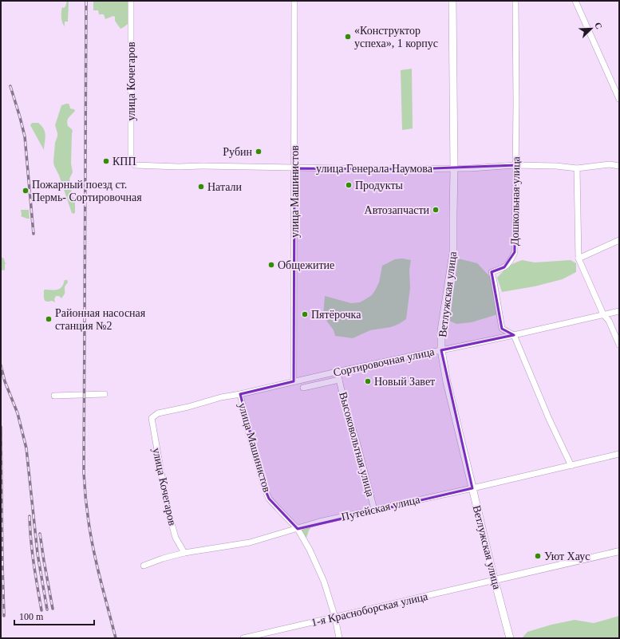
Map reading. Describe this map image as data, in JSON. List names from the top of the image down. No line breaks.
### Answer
{"streets":{"main road":["Ветлужская улица"],"street":["улица Кочегаров","улица Генерала Наумова","улица Машинистов","Дошкольная улица","Сортировочная улица","Высоковольтная улица","Путейская улица","1-я Красноборская улица"]},"crossings":[["улица Кочегаров","улица Генерала Наумова"],["улица Кочегаров","Сортировочная улица"],["улица Кочегаров","Путейская улица"],["улица Генерала Наумова","улица Машинистов"],["улица Генерала Наумова","Дошкольная улица"],["улица Генерала Наумова","Ветлужская улица"],["улица Машинистов","Сортировочная улица"],["улица Машинистов","Путейская улица"],["улица Машинистов","1-я Красноборская улица"],["Дошкольная улица","Сортировочная улица"],["Ветлужская улица","Сортировочная улица"],["Ветлужская улица","Путейская улица"],["Ветлужская улица","1-я Красноборская улица"],["Сортировочная улица","Высоковольтная улица"],["Высоковольтная улица","Путейская улица"]],"places":["«Конструктор успеха», 1 корпус","Рубин","КПП","Продукты","Натали","Пожарный поезд ст. Пермь- Сортировочная","Автозапчасти","Общежитие","Пятёрочка","Районная насосная станция №2","Новый Завет","Уют Хаус"],"scale_bar":"100 m","north":"top right"}
